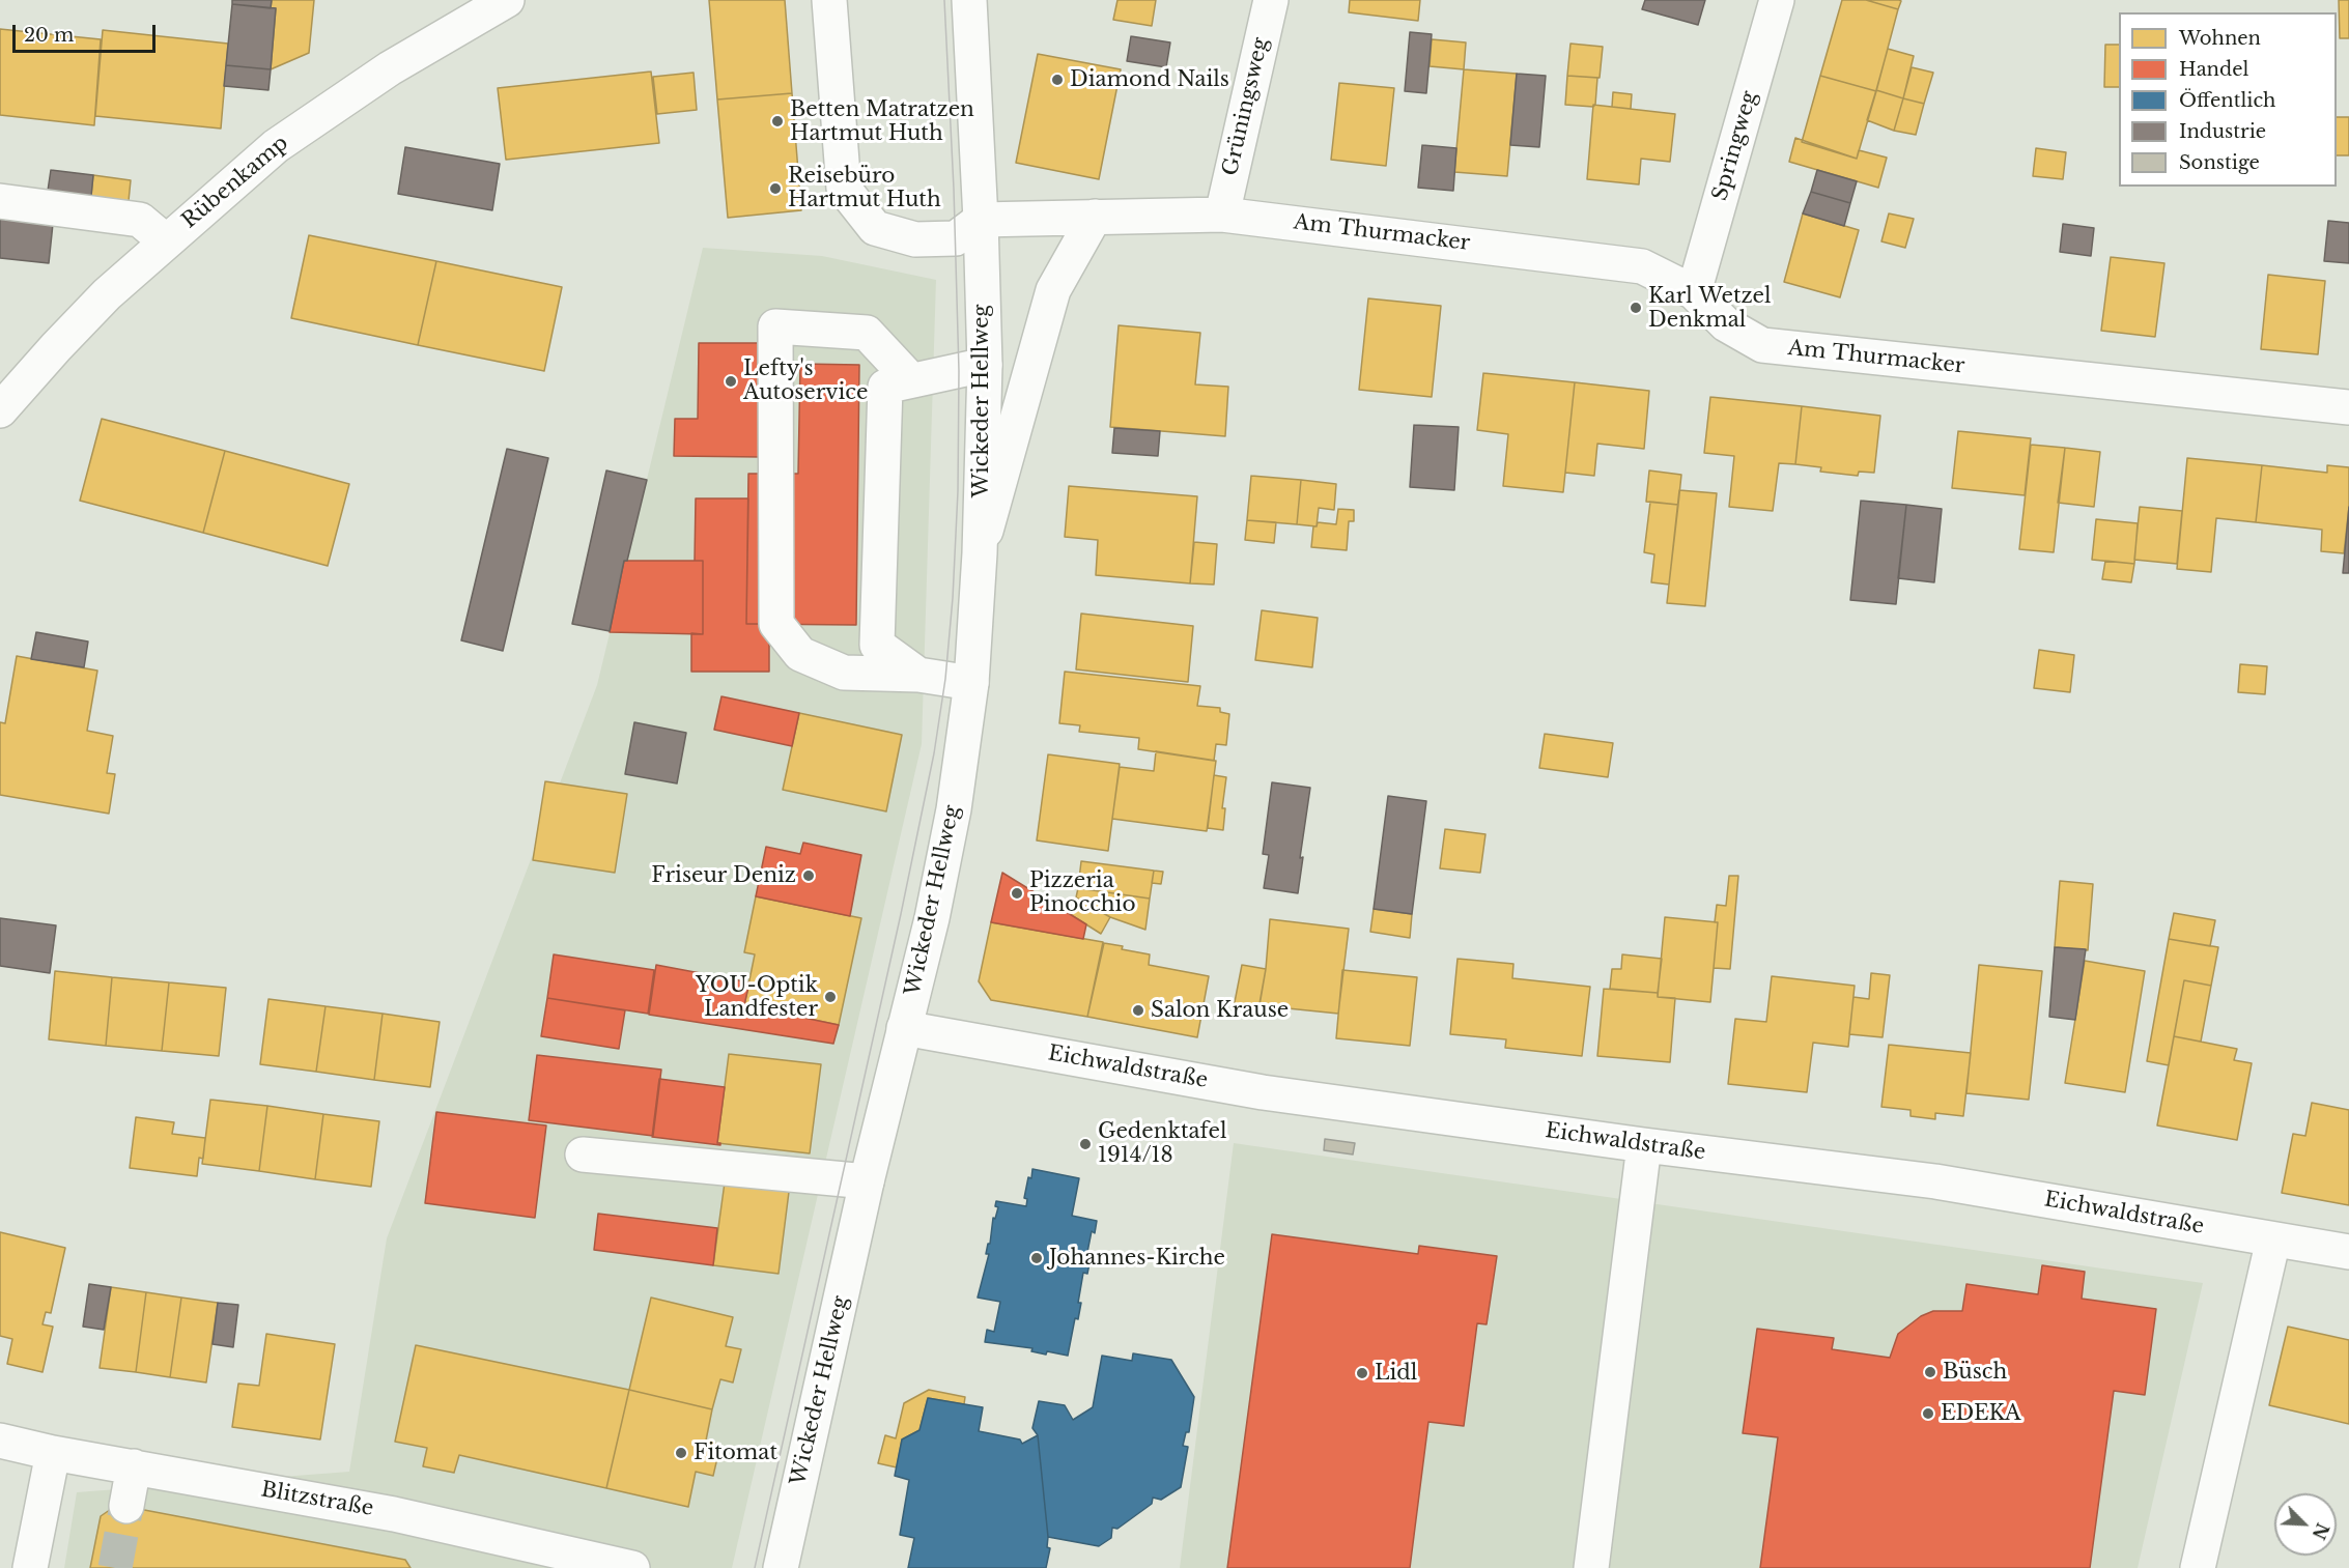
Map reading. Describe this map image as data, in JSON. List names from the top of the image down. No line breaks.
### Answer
{"streets":{"street":["Grüningsweg","Springweg","Rübenkamp","Am Thurmacker","Wickeder Hellweg","Eichwaldstraße","Blitzstraße"]},"crossings":[["Grüningsweg","Am Thurmacker"],["Springweg","Am Thurmacker"],["Am Thurmacker","Wickeder Hellweg"],["Wickeder Hellweg","Eichwaldstraße"]],"places":["Diamond Nails","Betten Matratzen Hartmut Huth","Reisebüro Hartmut Huth","Karl Wetzel Denkmal","Lefty's Autoservice","Friseur Deniz","Pizzeria Pinocchio","YOU-Optik Landfester","Salon Krause","Gedenktafel 1914/18","Johannes-Kirche","Büsch","Lidl","EDEKA","Fitomat"],"legend":["Wohnen","Handel","Öffentlich","Industrie","Sonstige"],"scale_bar":"20 m","north":"bottom right"}
